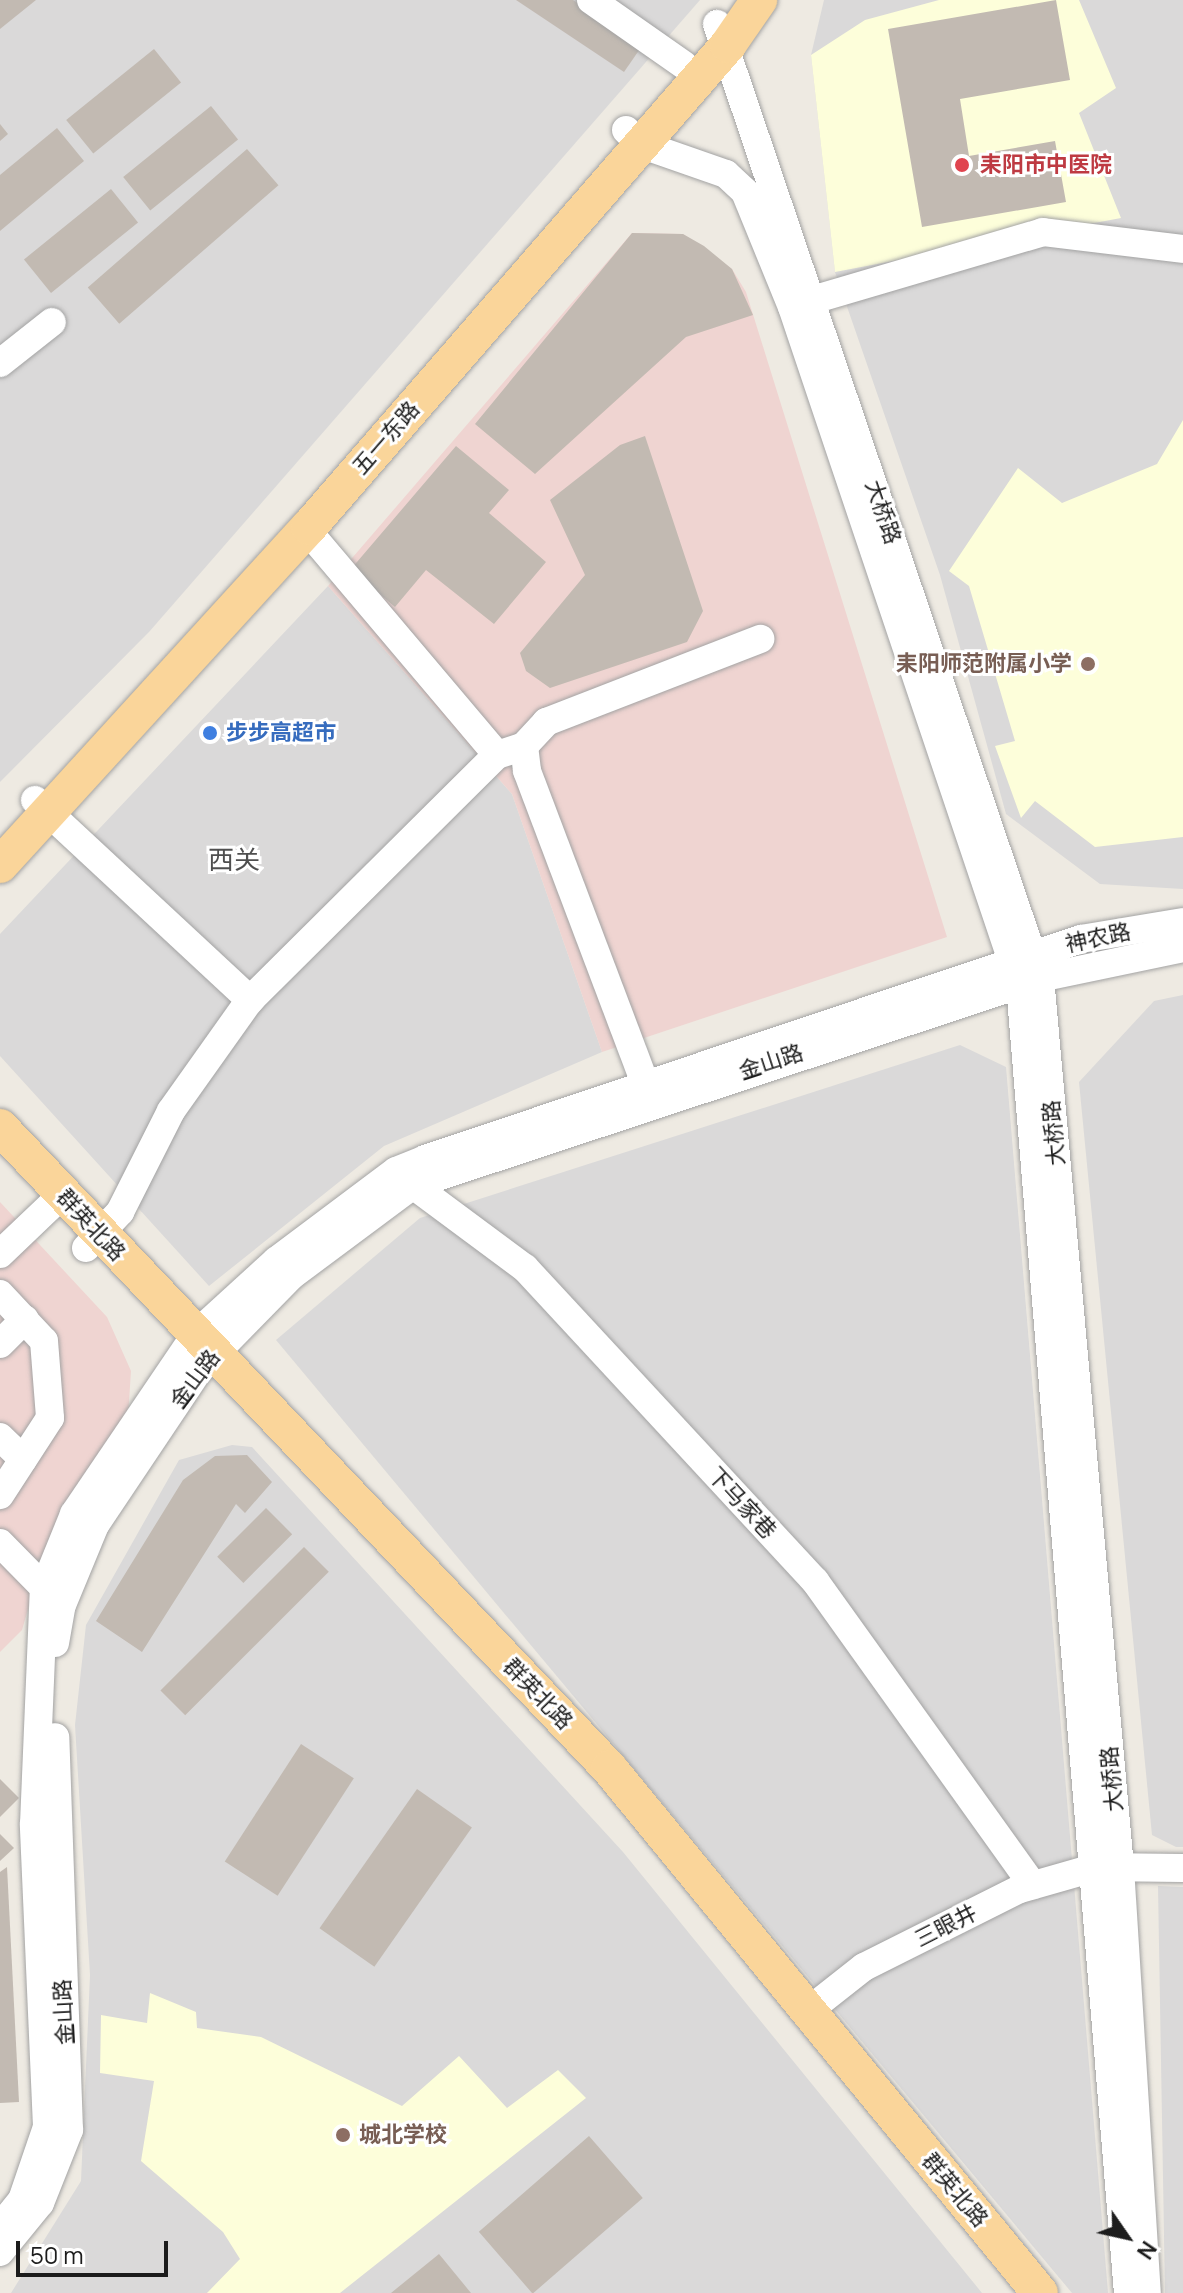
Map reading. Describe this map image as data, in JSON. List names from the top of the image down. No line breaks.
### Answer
{"streets":{"main road":["五一东路","群英北路"],"street":["大桥路","神农路","金山路","下马家巷","三眼井"]},"crossings":[["五一东路","大桥路"],["大桥路","神农路"],["大桥路","金山路"],["大桥路","三眼井"],["神农路","金山路"],["金山路","群英北路"],["金山路","下马家巷"],["群英北路","三眼井"],["下马家巷","三眼井"]],"districts":["西关"],"places":["耒阳市中医院","耒阳师范附属小学","步步高超市","城北学校"],"scale_bar":"50 m","north":"bottom right"}
